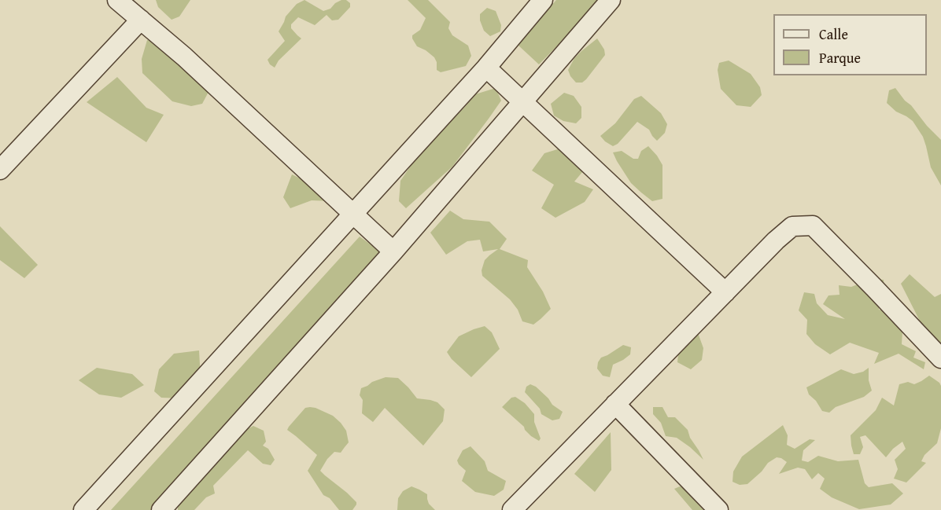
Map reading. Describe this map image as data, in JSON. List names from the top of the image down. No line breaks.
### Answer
{"legend":["Calle","Parque"]}
